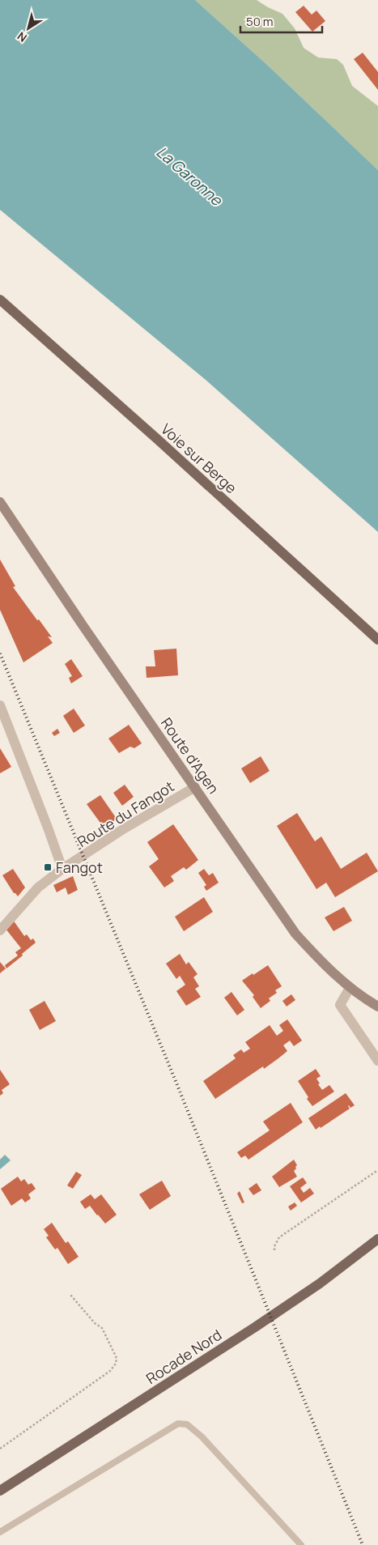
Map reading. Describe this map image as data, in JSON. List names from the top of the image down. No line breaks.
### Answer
{"streets":{"main road":["Voie sur Berge","Route d'Agen","Rocade Nord"],"street":["Route du Fangot"]},"crossings":[["Route d'Agen","Route du Fangot"]],"water":["La Garonne"],"places":{"transit":["Fangot"]},"scale_bar":"50 m","north":"bottom left"}
